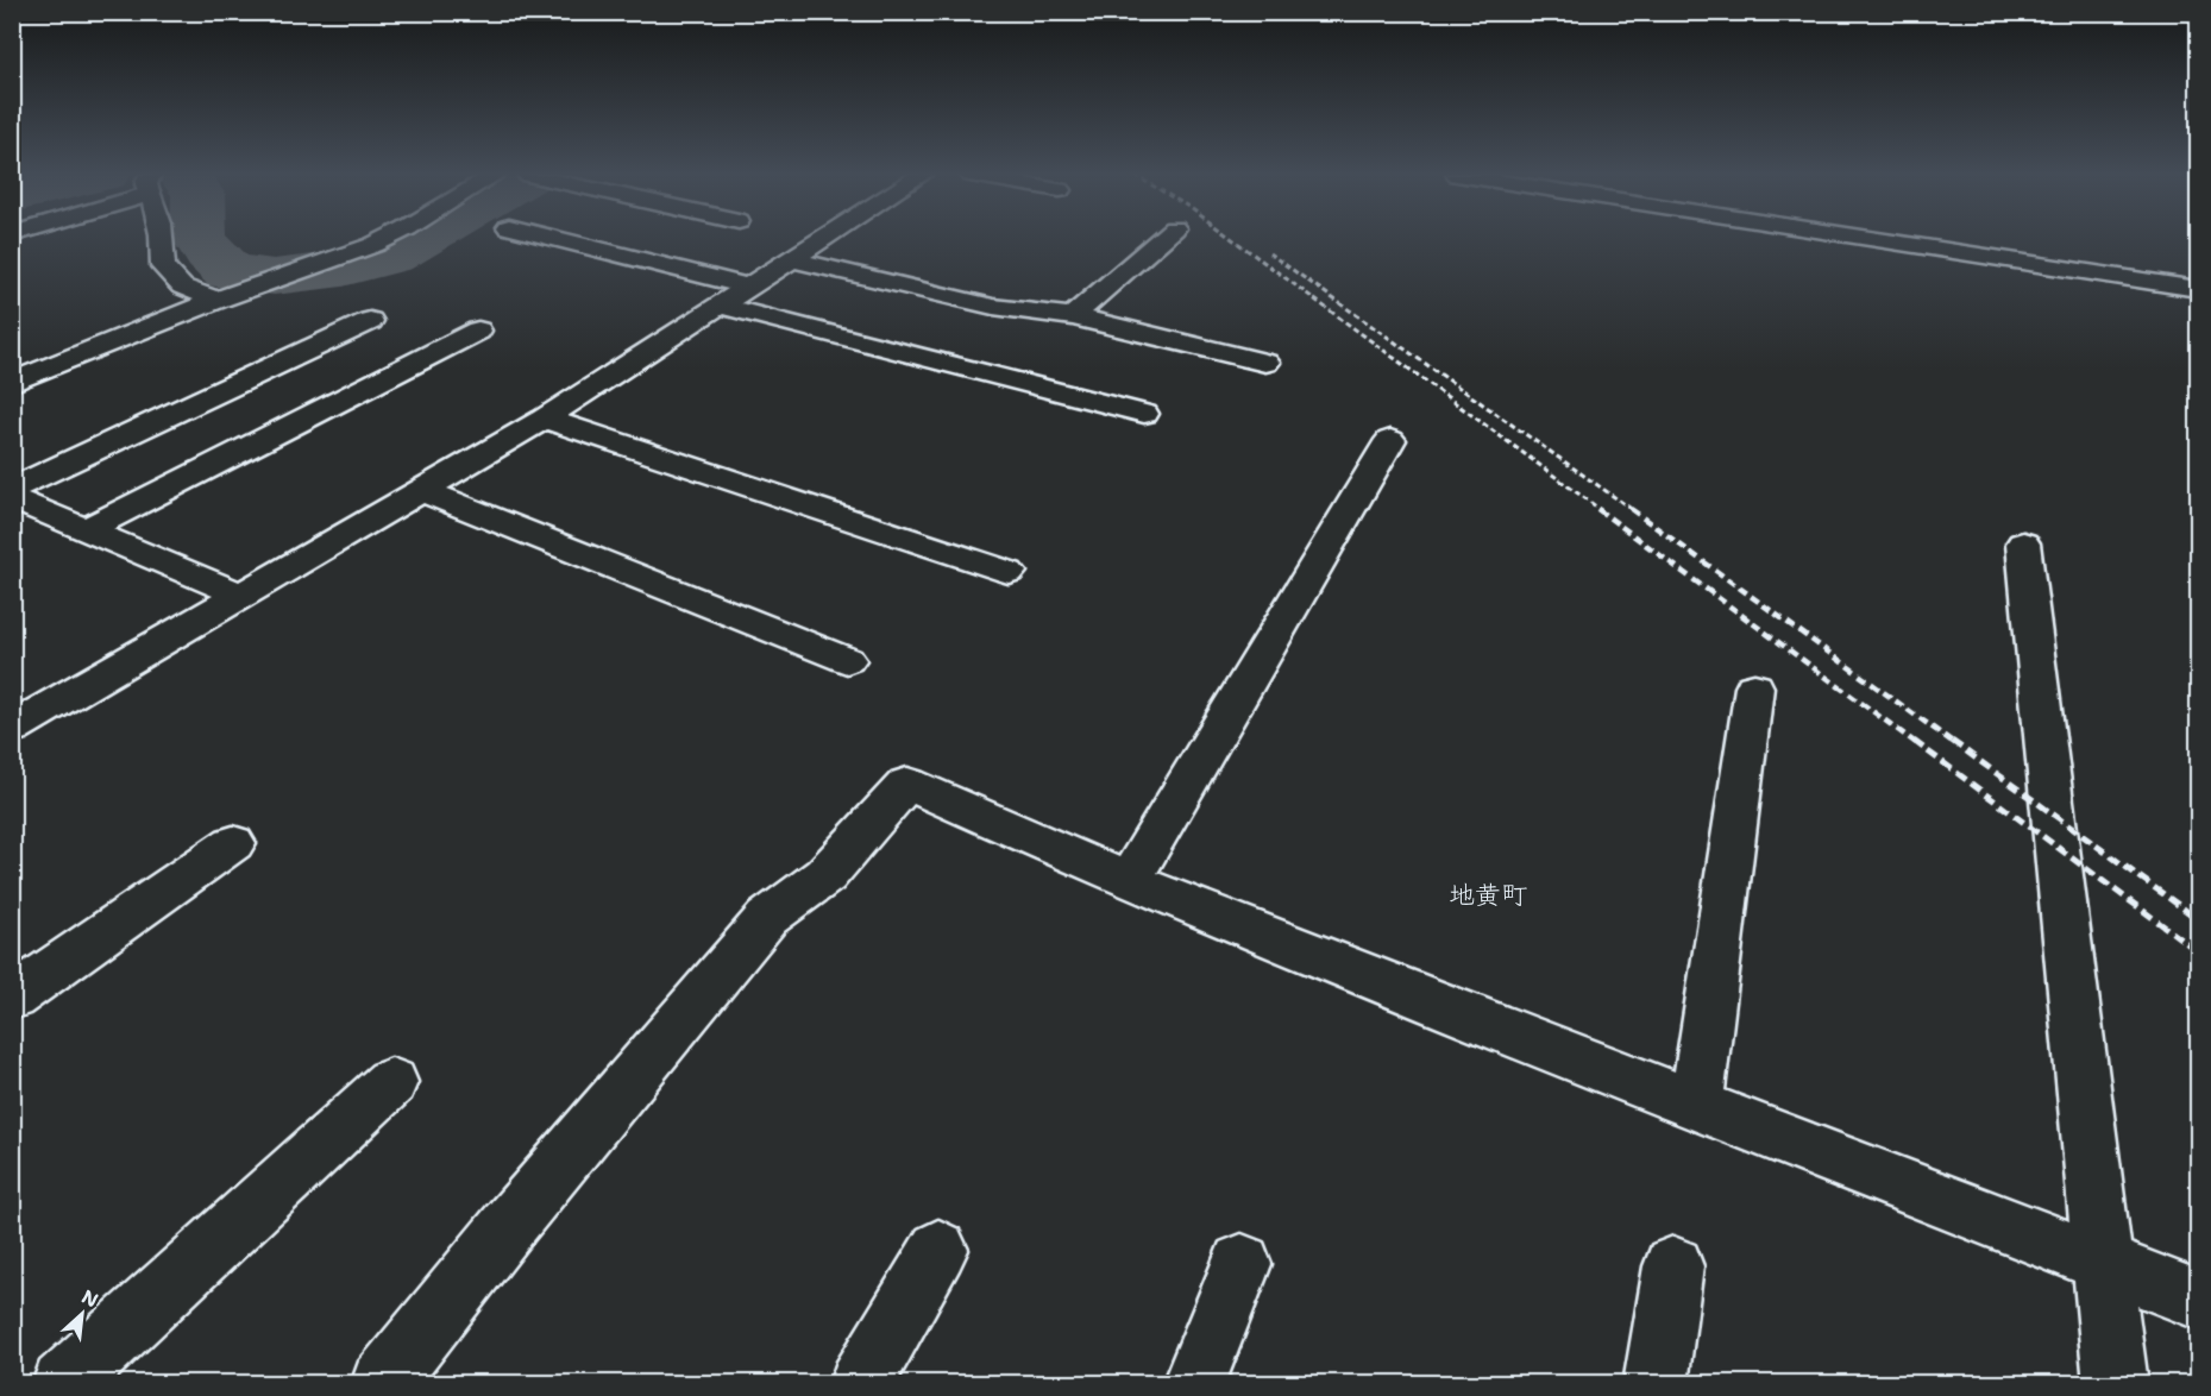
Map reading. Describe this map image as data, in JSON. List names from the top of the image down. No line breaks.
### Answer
{"districts":["地黄町"],"north":"top right"}
